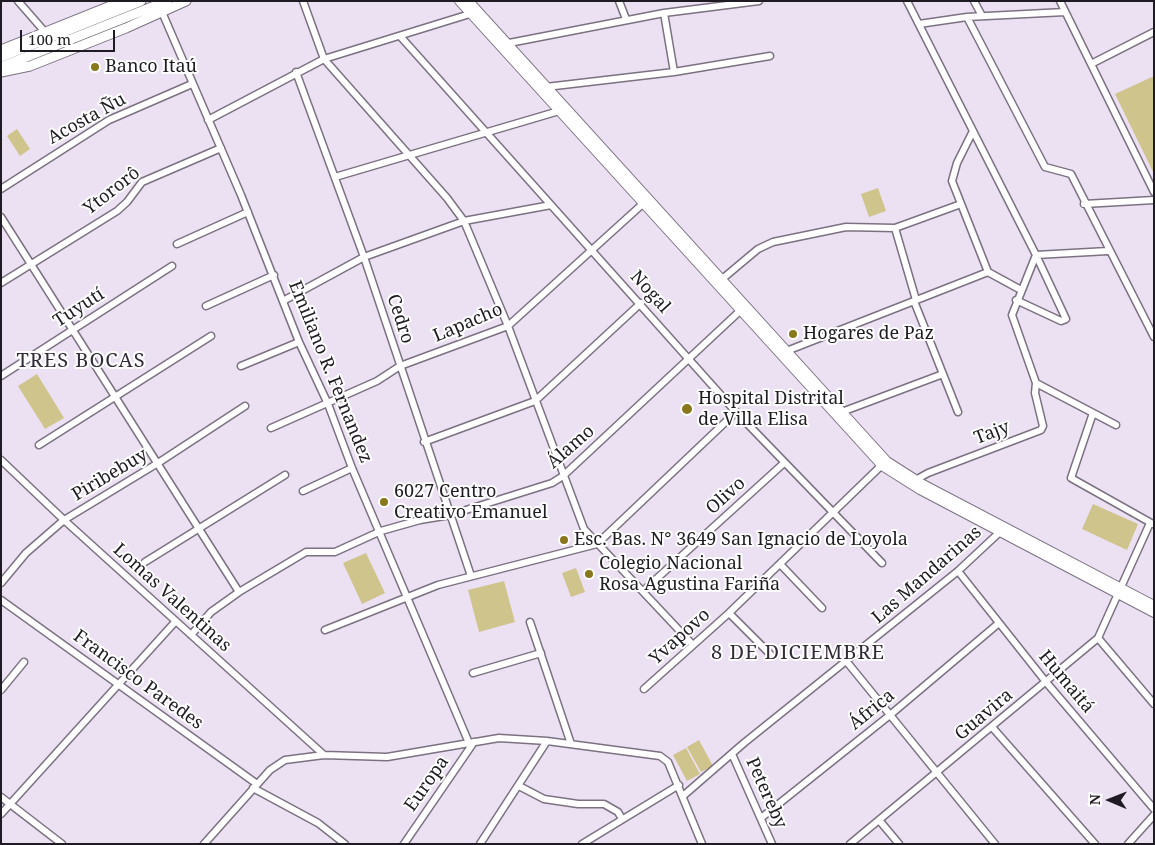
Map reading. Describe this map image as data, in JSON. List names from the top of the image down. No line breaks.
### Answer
{"streets":{"street":["Acosta Ñu","Ytororô","Nogal","Tuyutí","Cedro","Lapacho","Emiliano R. Fernandez","Tajy","Álamo","Piribebuy","Olivo","Las Mandarinas","Lomas Valentinas","Yvapovo","Francisco Paredes","Humaitá","África","Guavira","Europa","Petereby"]},"crossings":[["Acosta Ñu","Emiliano R. Fernandez"],["Ytororô","Emiliano R. Fernandez"],["Nogal","Lapacho"],["Nogal","Álamo"],["Nogal","Olivo"],["Nogal","Yvapovo"],["Cedro","Lapacho"],["Cedro","Álamo"],["Lapacho","Emiliano R. Fernandez"],["Emiliano R. Fernandez","Álamo"],["Emiliano R. Fernandez","Europa"],["Álamo","Lomas Valentinas"],["Piribebuy","Lomas Valentinas"],["Las Mandarinas","Humaitá"],["Las Mandarinas","Petereby"],["Humaitá","África"],["Humaitá","Guavira"],["África","Petereby"]],"districts":["TRES BOCAS","8 DE DICIEMBRE"],"places":["Banco Itaú","Hogares de Paz","Hospital Distrital de Villa Elisa","6027 Centro Creativo Emanuel","Esc. Bas. N° 3649 San Ignacio de Loyola","Colegio Nacional Rosa Agustina Fariña"],"scale_bar":"100 m","north":"left"}
